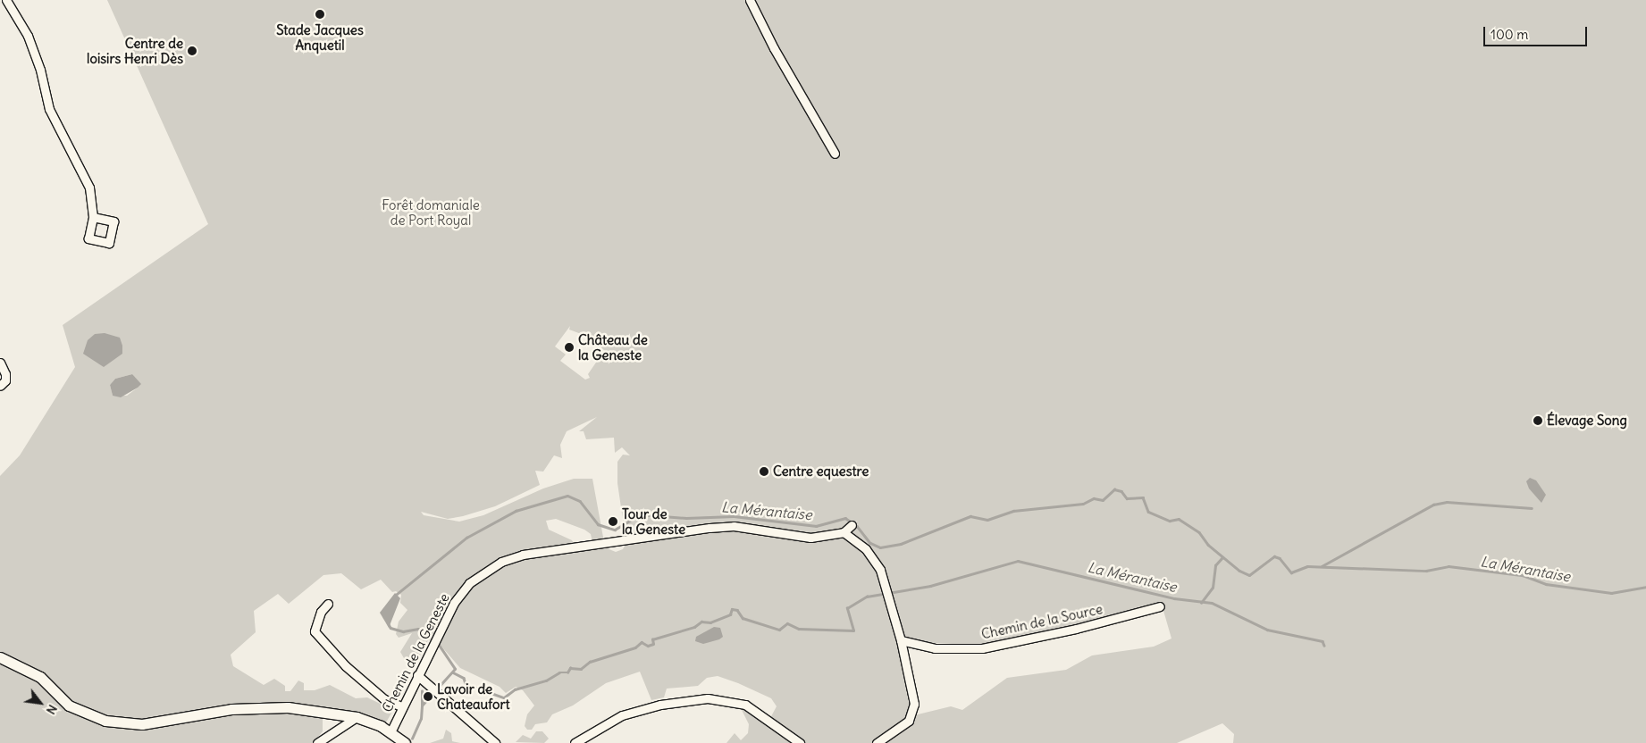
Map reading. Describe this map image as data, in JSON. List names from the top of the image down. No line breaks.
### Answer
{"streets":{"street":["Chemin de la Source","Chemin de la Geneste"]},"water":["La Mérantaise"],"parks":["Forêt domaniale de Port Royal"],"places":["Stade Jacques Anquetil","Centre de loisirs Henri Dès","Château de la Geneste","Élevage Song","Centre equestre","Tour de la Geneste","Lavoir de Chateaufort"],"scale_bar":"100 m","north":"bottom right"}
